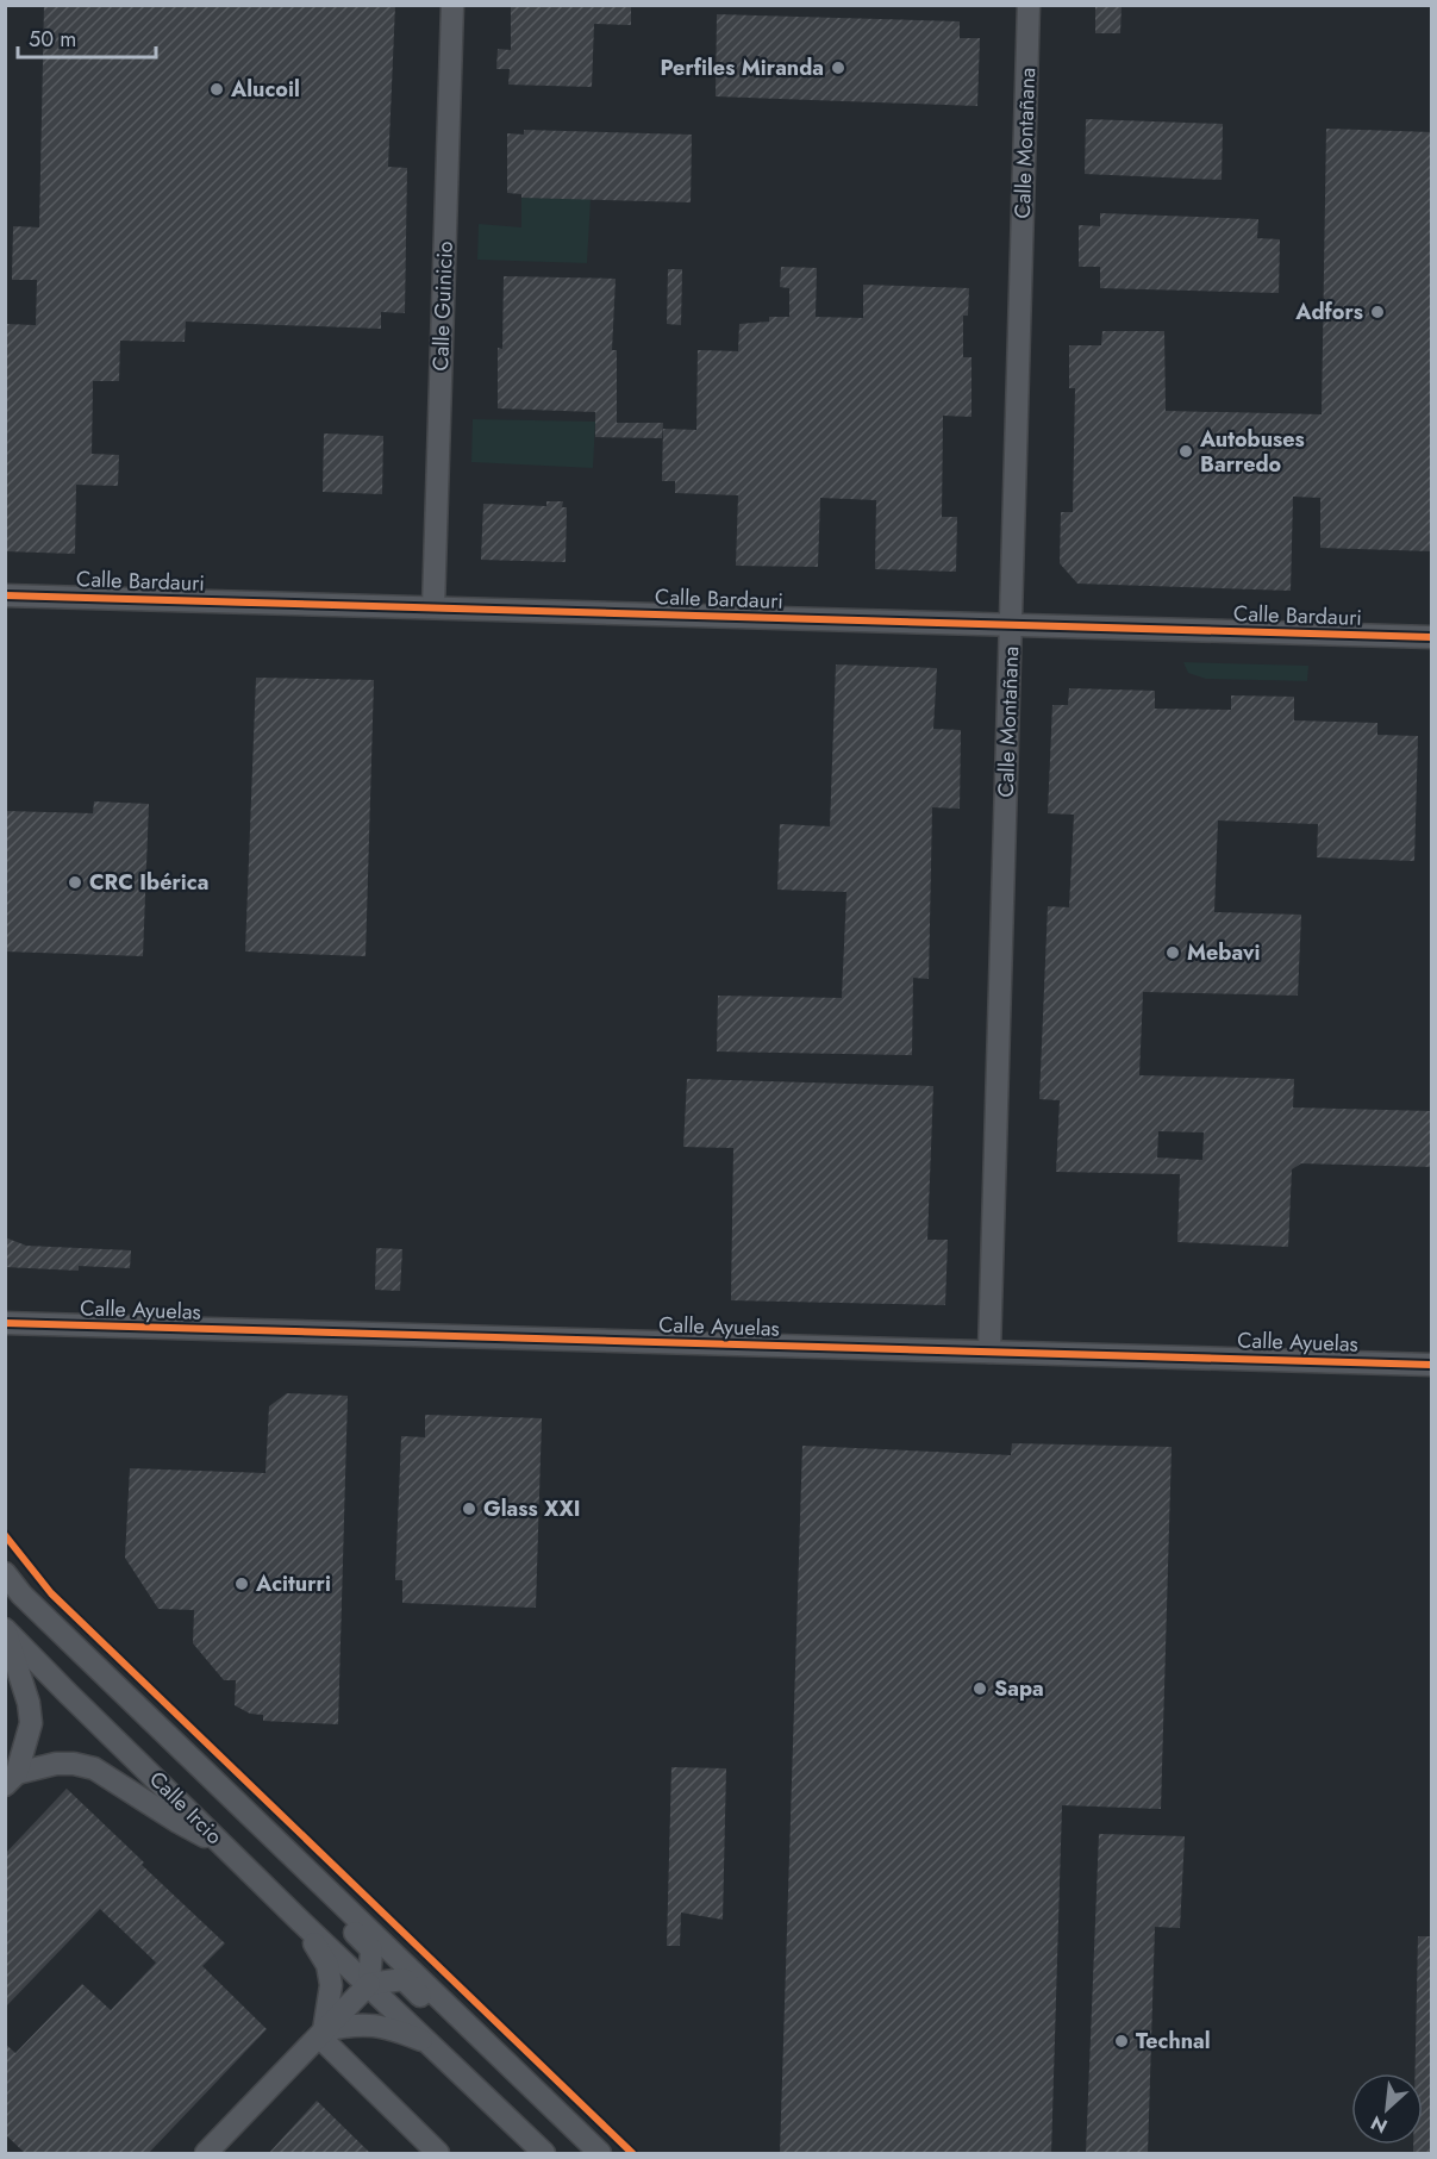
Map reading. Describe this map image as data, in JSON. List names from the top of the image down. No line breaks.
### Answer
{"streets":{"street":["Calle Montañana","Calle Guinicio","Calle Bardauri","Calle Ayuelas","Calle Ircio"]},"crossings":[["Calle Montañana","Calle Bardauri"],["Calle Montañana","Calle Ayuelas"],["Calle Guinicio","Calle Bardauri"]],"places":["Perfiles Miranda","Alucoil","Adfors","Autobuses Barredo","CRC Ibérica","Mebavi","Glass XXI","Aciturri","Sapa","Technal"],"scale_bar":"50 m","north":"bottom left"}
